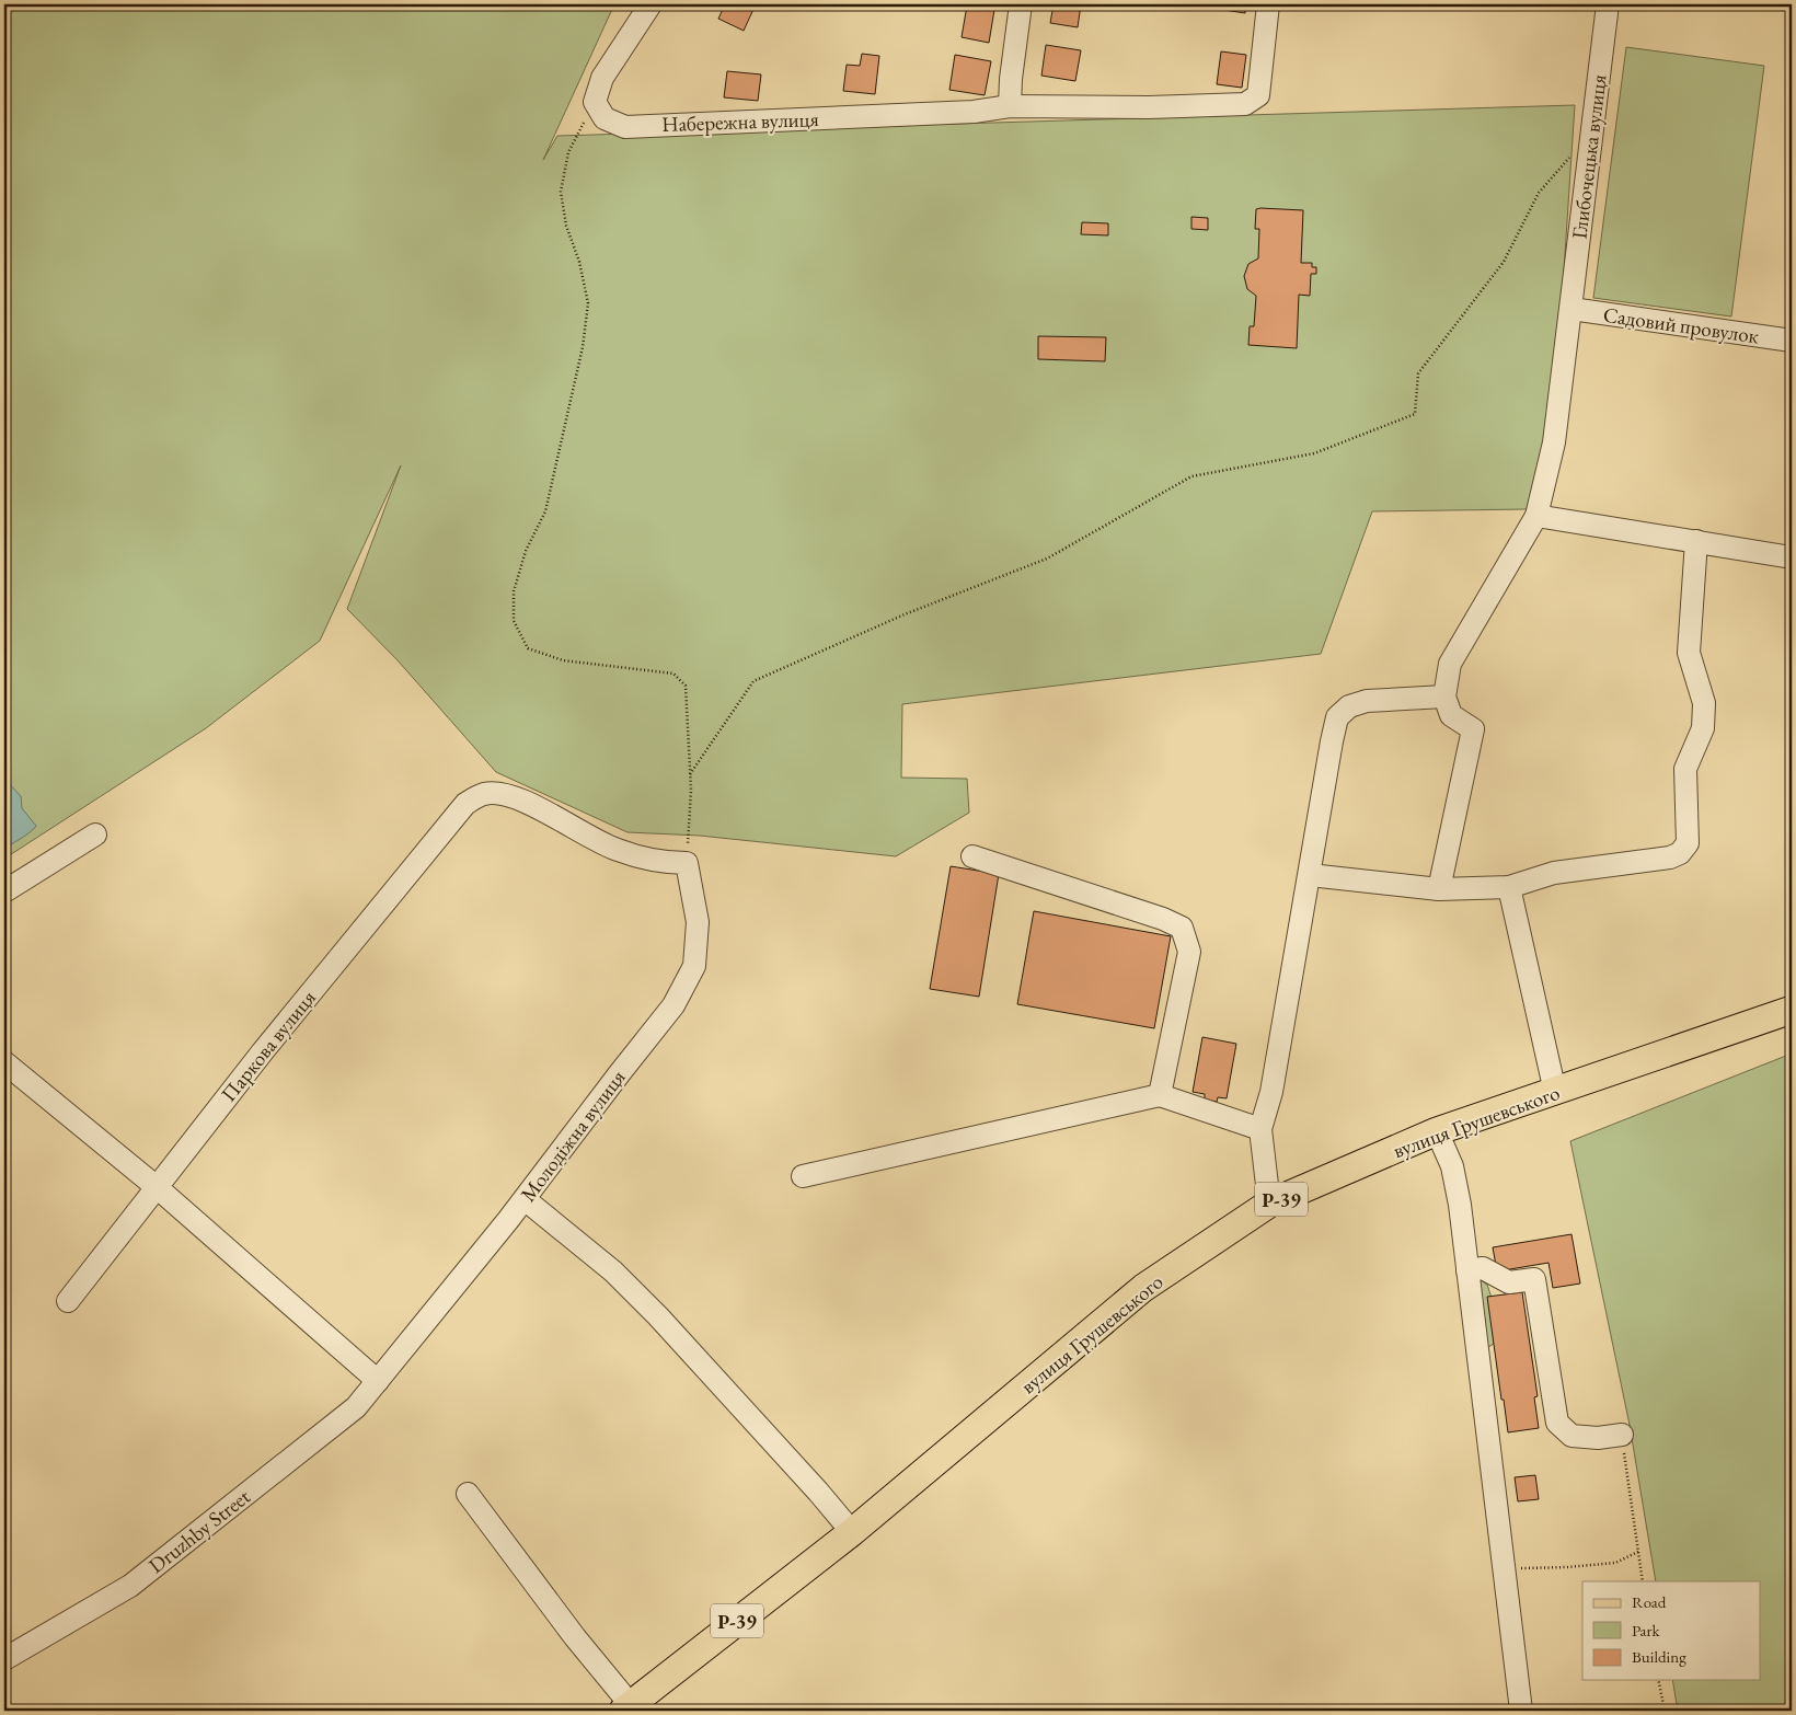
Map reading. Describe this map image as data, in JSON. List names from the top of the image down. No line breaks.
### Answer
{"streets":{"main road":["вулиця Грушевського","Р-39"],"street":["Набережна вулиця","Глибочецька вулиця","Садовий провулок","Паркова вулиця","Молодіжна вулиця","Druzhby Street"]},"crossings":[["Глибочецька вулиця","Садовий провулок"],["Паркова вулиця","Молодіжна вулиця"],["вулиця Грушевського","Р-39"],["Молодіжна вулиця","Druzhby Street"]],"legend":["Road","Park","Building"]}
